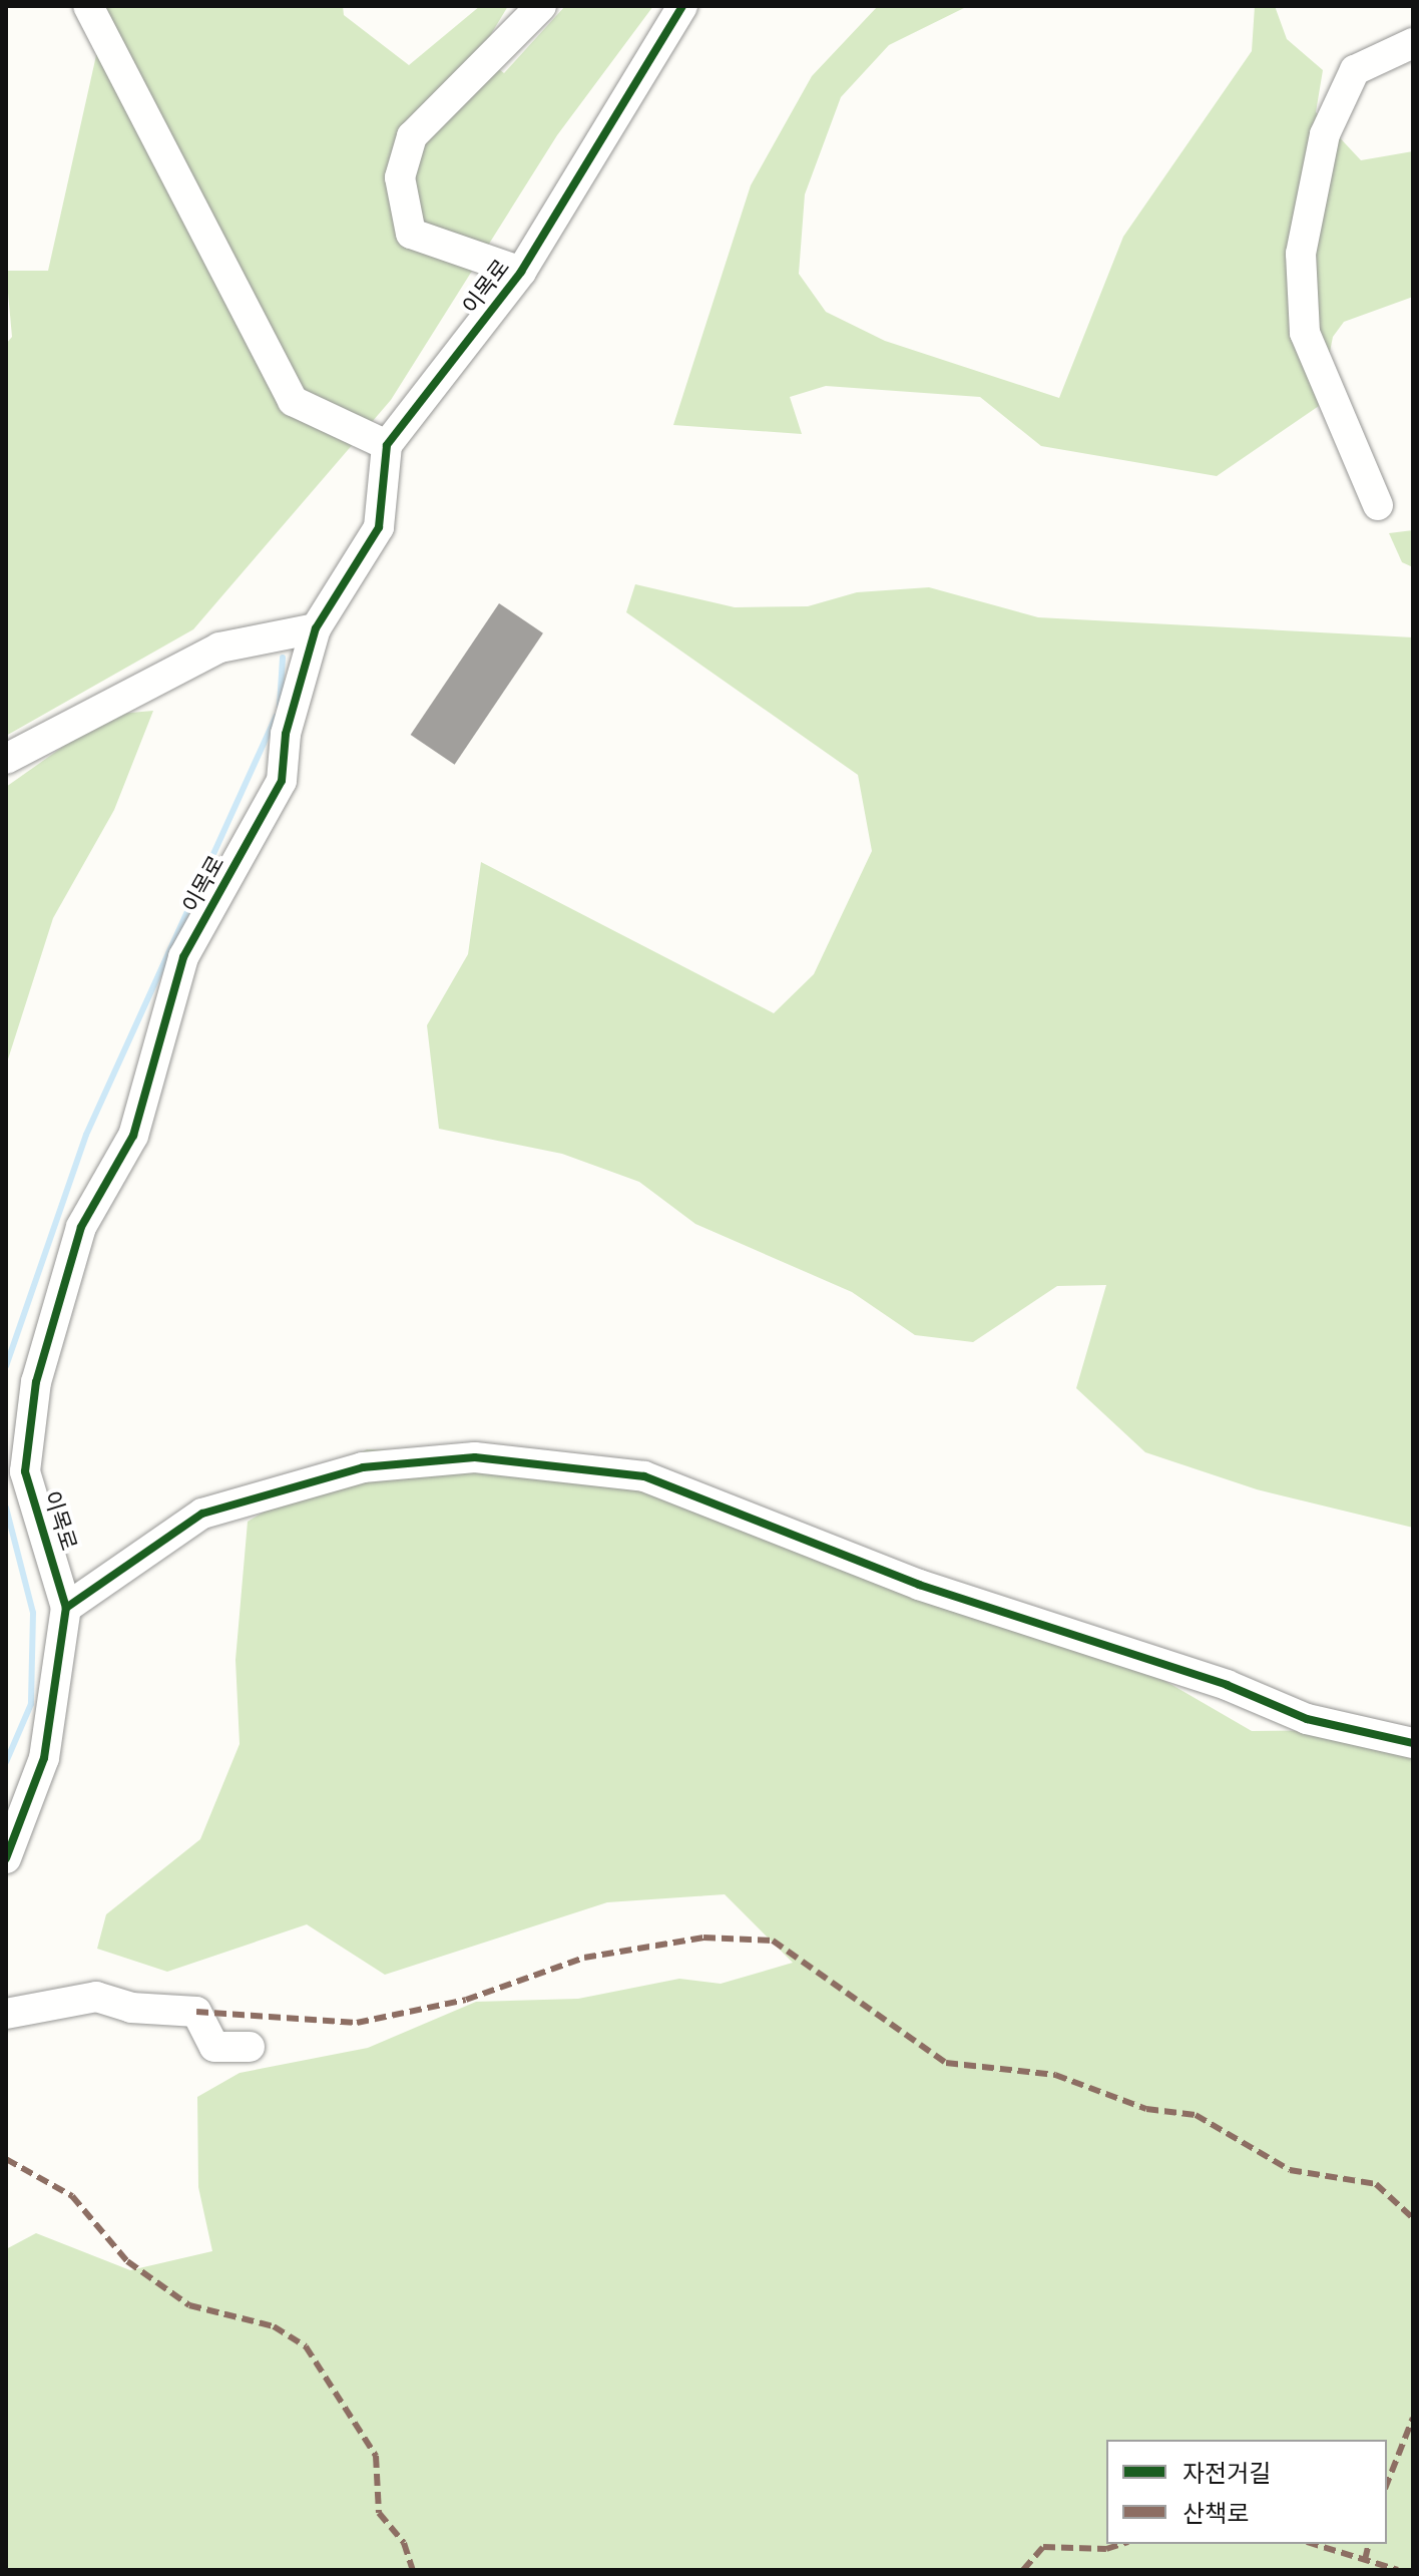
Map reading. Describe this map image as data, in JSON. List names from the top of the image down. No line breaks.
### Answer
{"streets":{"street":["이목로"]},"legend":["자전거길","산책로"]}
